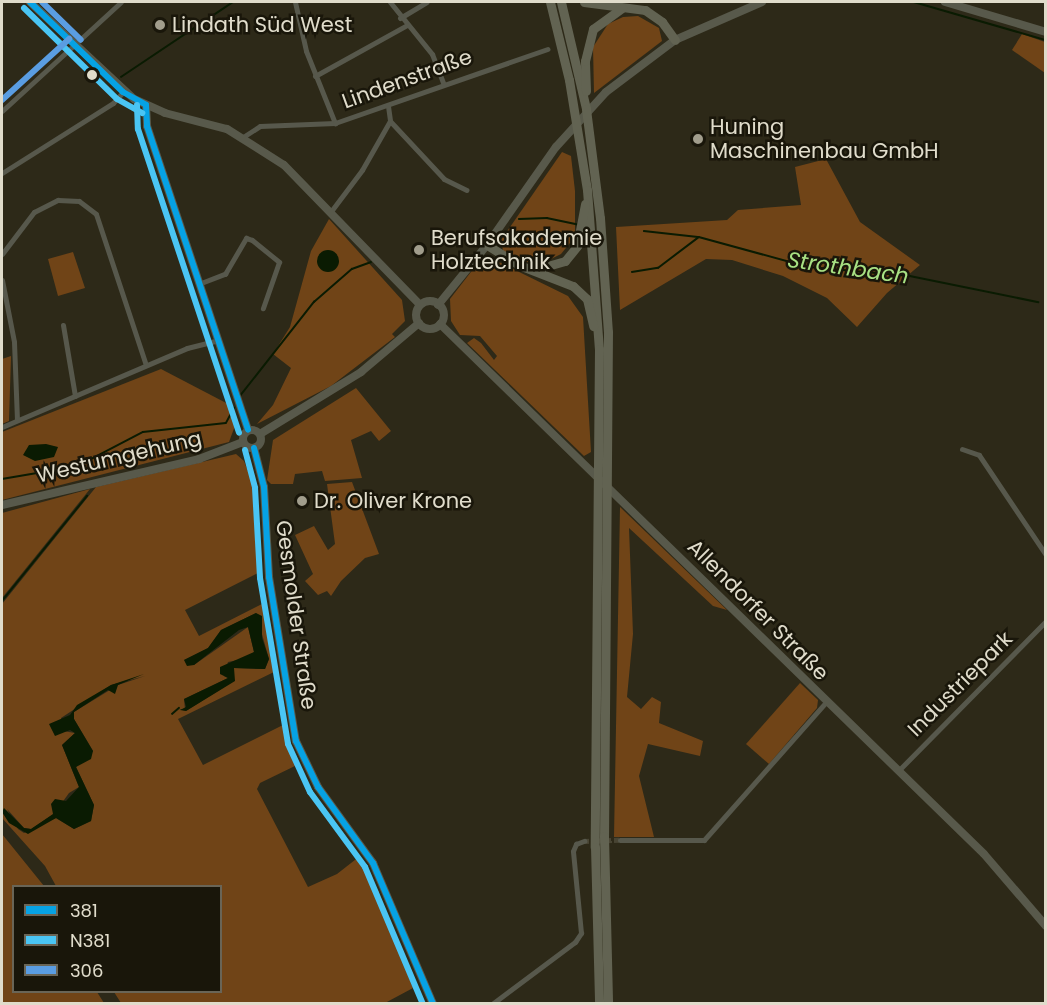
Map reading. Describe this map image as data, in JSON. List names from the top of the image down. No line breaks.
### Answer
{"streets":{"main road":["Westumgehung","Allendorfer Straße","Gesmolder Straße"],"street":["Lindenstraße","Industriepark"]},"crossings":[["Allendorfer Straße","Industriepark"]],"water":["Strothbach"],"places":["Lindath Süd West","Huning Maschinenbau GmbH","Berufsakademie Holztechnik","Dr. Oliver Krone"],"lines":["transit line 381","transit line 306","transit line N381"],"legend":["381","N381","306"]}
